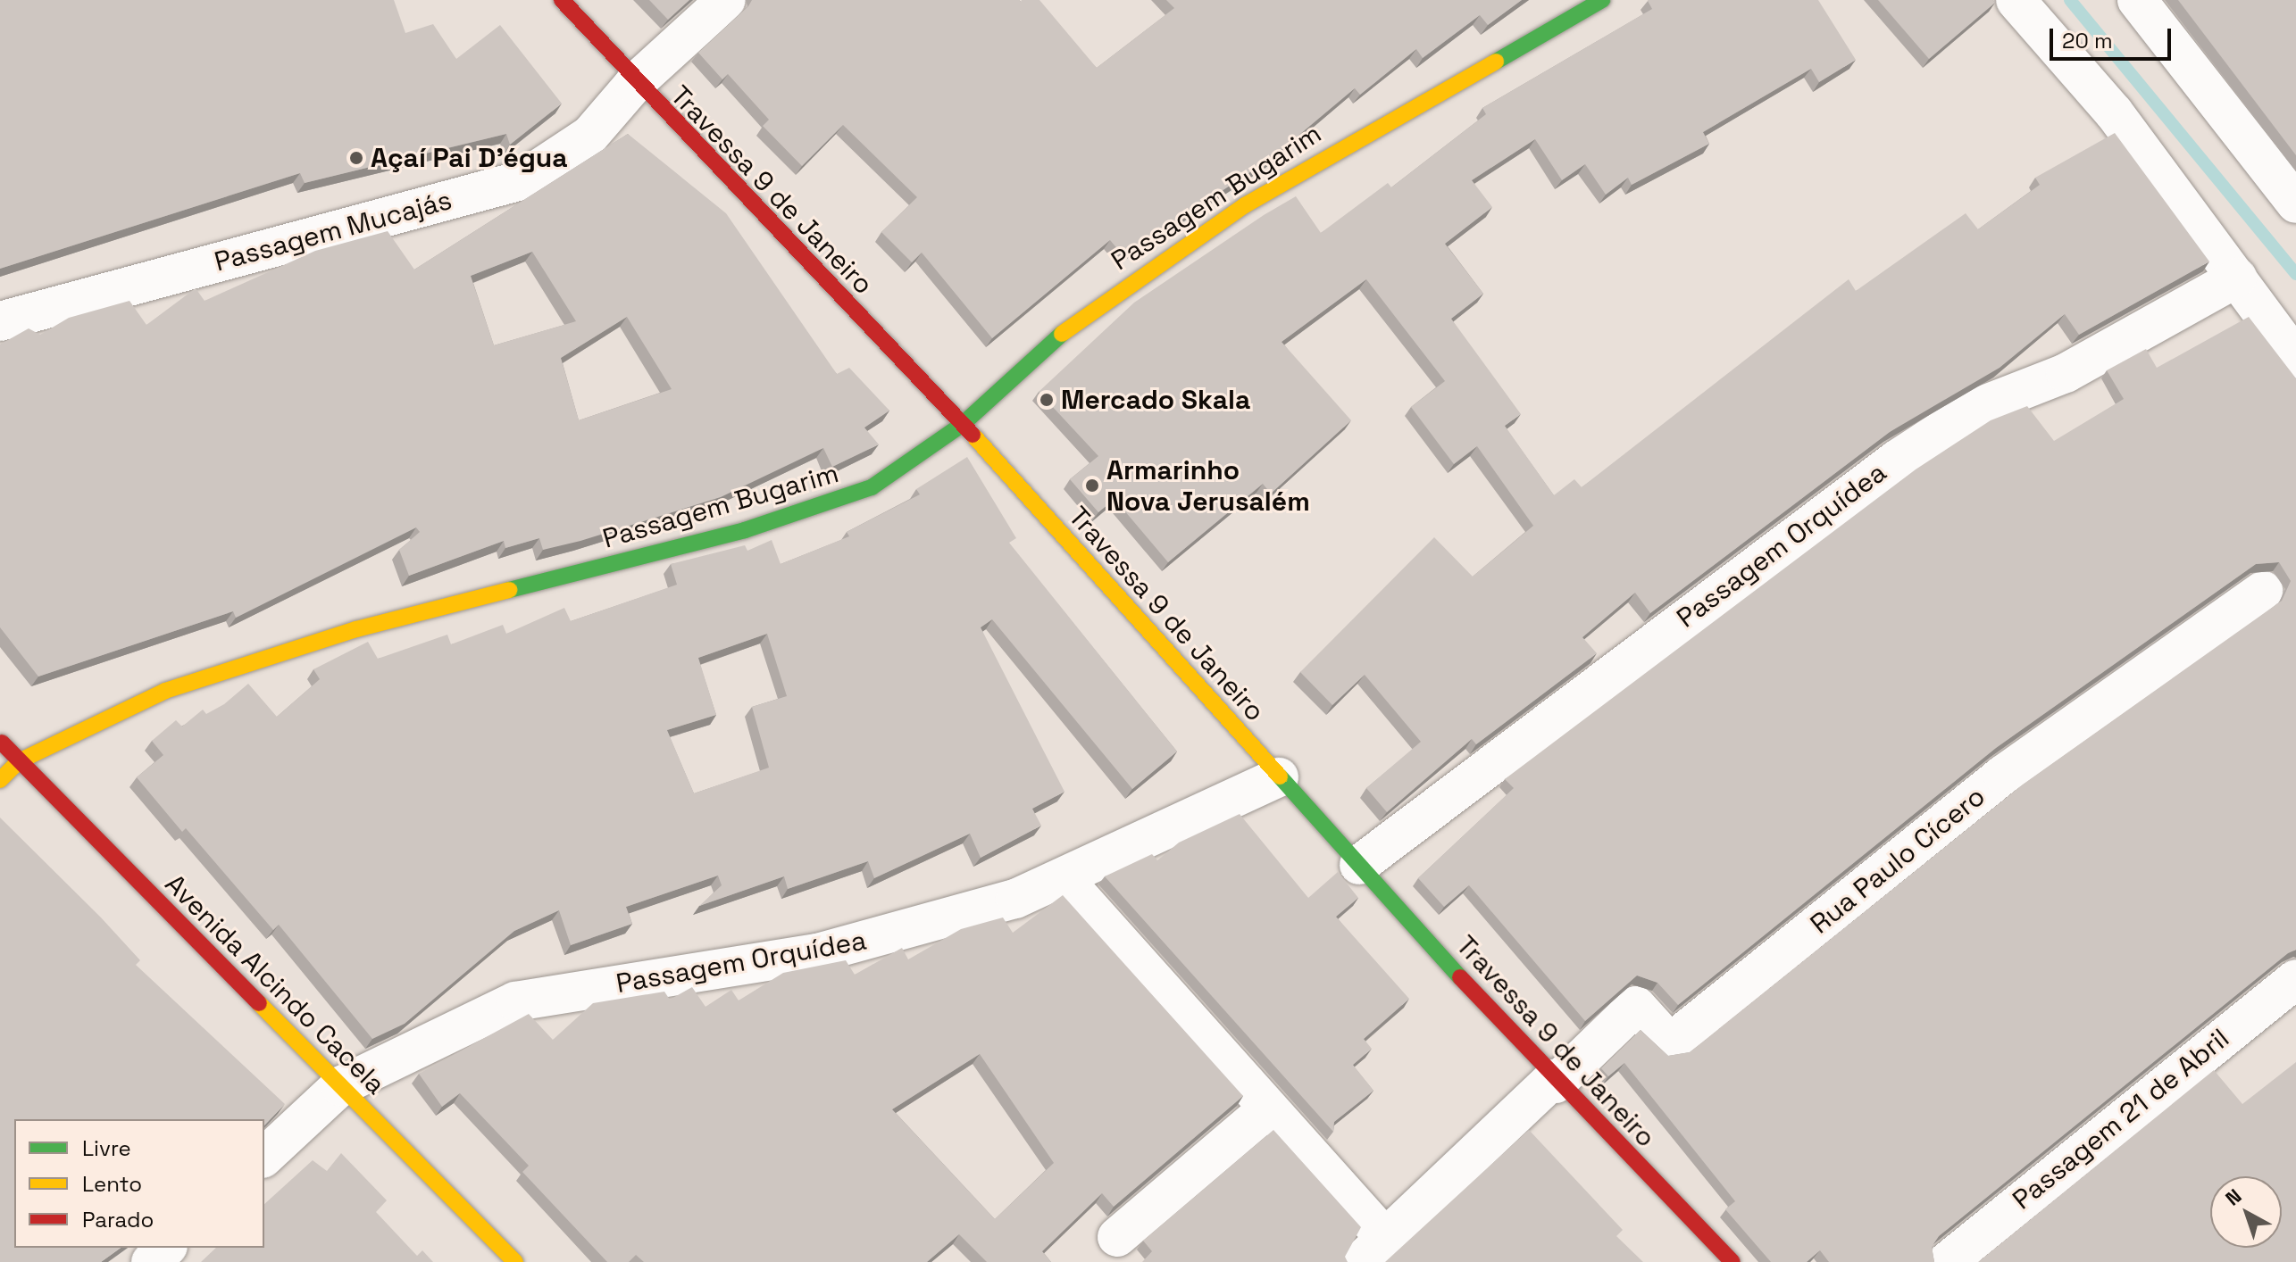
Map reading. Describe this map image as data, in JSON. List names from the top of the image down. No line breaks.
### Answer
{"streets":{"street":["Travessa 9 de Janeiro","Passagem Bugarim","Passagem Mucajás","Passagem Orquídea","Rua Paulo Cícero","Avenida Alcindo Cacela","Passagem 21 de Abril"]},"crossings":[["Travessa 9 de Janeiro","Passagem Bugarim"],["Travessa 9 de Janeiro","Passagem Mucajás"],["Travessa 9 de Janeiro","Passagem Orquídea"],["Travessa 9 de Janeiro","Rua Paulo Cícero"],["Passagem Bugarim","Avenida Alcindo Cacela"],["Passagem Orquídea","Avenida Alcindo Cacela"]],"places":["Açaí Pai D'égua","Mercado Skala","Armarinho Nova Jerusalém"],"legend":["Livre","Lento","Parado"],"scale_bar":"20 m","north":"top left"}
